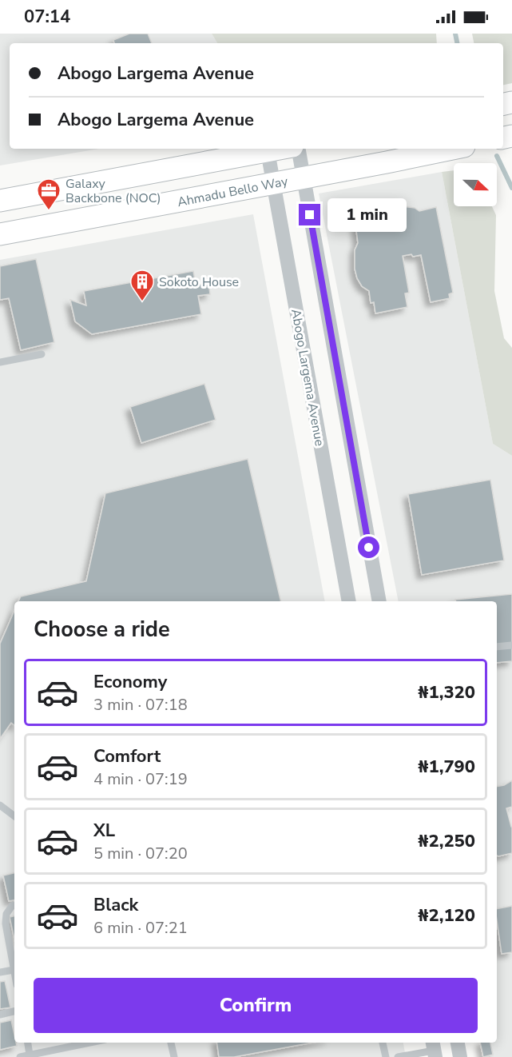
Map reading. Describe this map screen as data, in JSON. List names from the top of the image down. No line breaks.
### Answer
{"streets":{"main road":["Ahmadu Bello Way"],"street":["Abogo Largema Avenue"]},"crossings":[["Ahmadu Bello Way","Abogo Largema Avenue"]],"places":{"office":["Galaxy Backbone (NOC)"],"building":["Sokoto House"]},"north":"right","page":{"status":"07:14","banner":["Abogo Largema Avenue","Abogo Largema Avenue"],"bubble":"1 min","heading":"Choose a ride","list":[{"name":"Economy","note":"3 min · 07:18","value":"₦1,320"},{"name":"Comfort","note":"4 min · 07:19","value":"₦1,790"},{"name":"XL","note":"5 min · 07:20","value":"₦2,250"},{"name":"Black","note":"6 min · 07:21","value":"₦2,120"}],"buttons":"Confirm"}}
